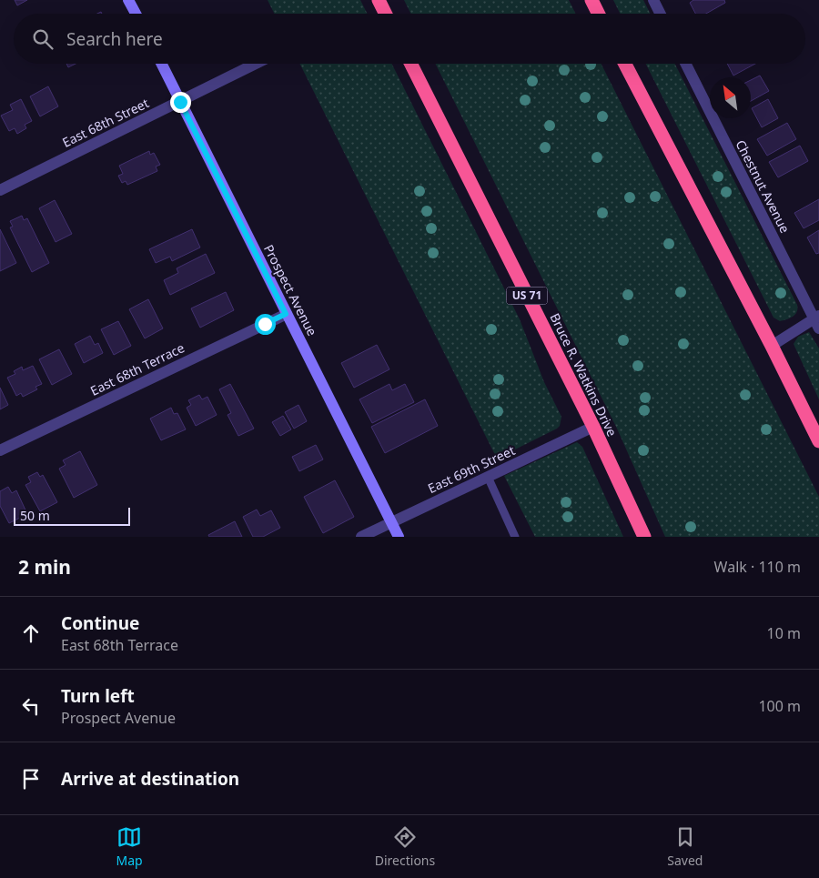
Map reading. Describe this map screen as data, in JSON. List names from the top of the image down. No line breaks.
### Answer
{"streets":{"highway":["US 71","Bruce R. Watkins Drive"],"main road":["Prospect Avenue"],"street":["East 68th Street","Chestnut Avenue","East 68th Terrace","East 69th Street"]},"crossings":[["East 68th Street","Prospect Avenue"],["Prospect Avenue","East 68th Terrace"],["Prospect Avenue","East 69th Street"],["Bruce R. Watkins Drive","East 69th Street"]],"scale_bar":"50 m","north":"top left","page":{"search":"Search here","scale":"50 m","heading":["2 min","Walk · 110 m"],"list":[["Continue","East 68th Terrace","10 m"],["Turn left","Prospect Avenue","100 m"],"Arrive at destination"],"nav":["Map","Directions","Saved"]}}
